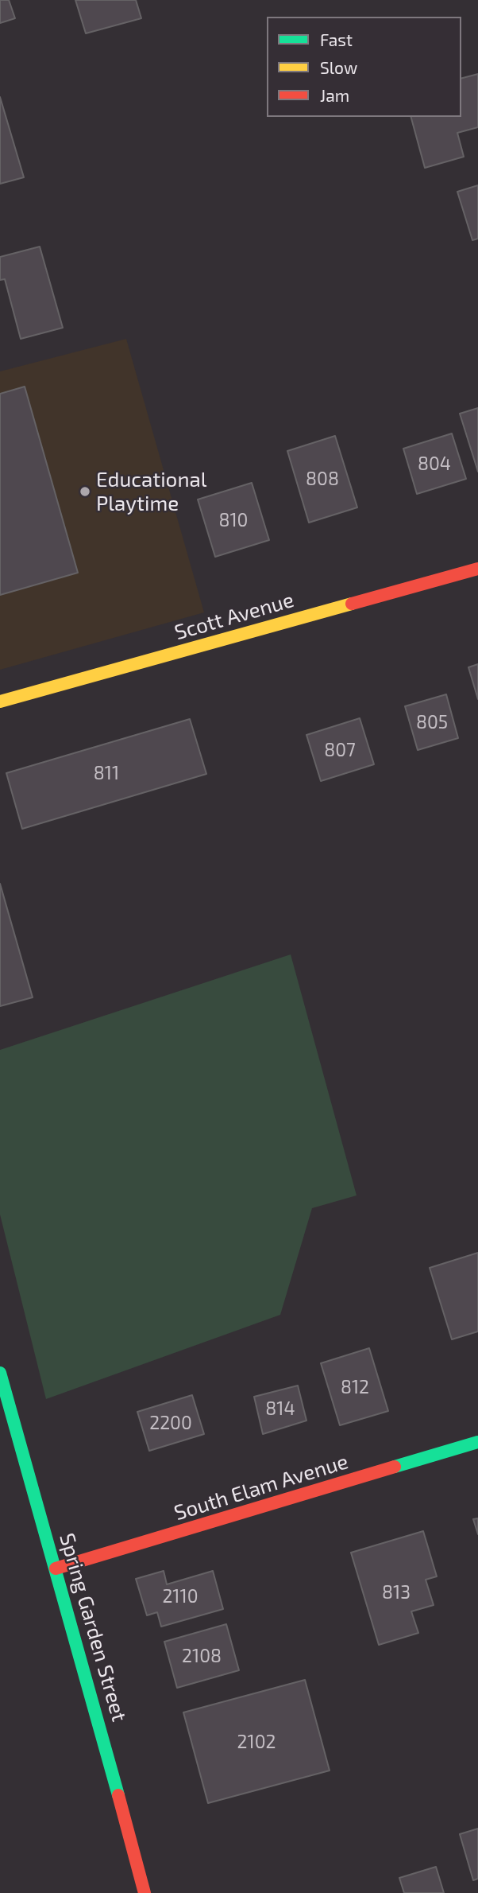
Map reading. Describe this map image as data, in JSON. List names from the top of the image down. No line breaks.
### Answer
{"streets":{"street":["Scott Avenue","South Elam Avenue","Spring Garden Street"]},"crossings":[["South Elam Avenue","Spring Garden Street"]],"places":["Educational Playtime"],"house_numbers":["804","808","810","805","807","811","812","814","2200","813","2110","2108","2102"],"legend":["Fast","Slow","Jam"]}
